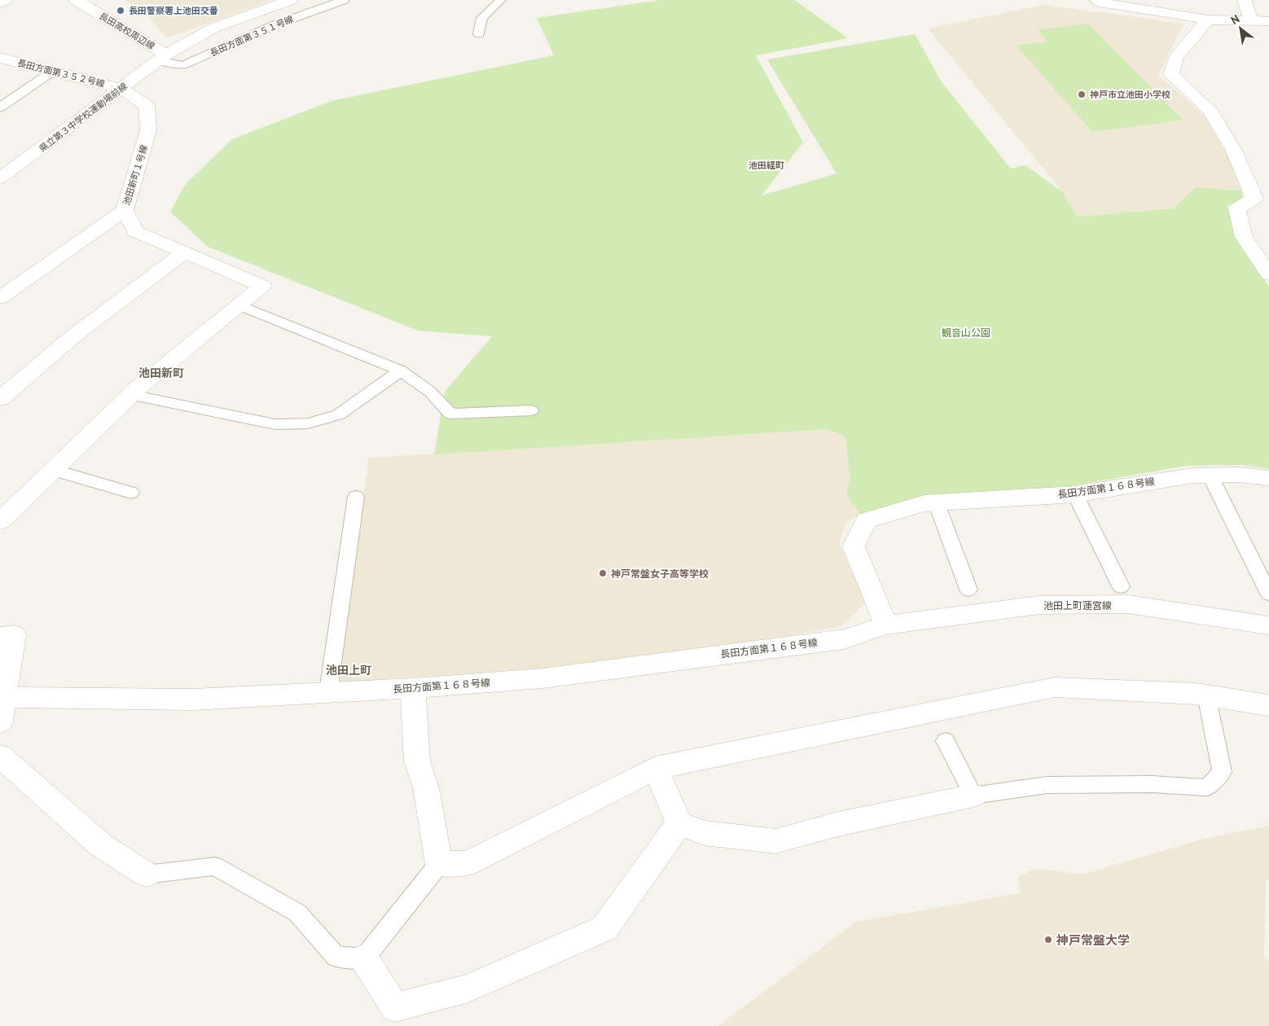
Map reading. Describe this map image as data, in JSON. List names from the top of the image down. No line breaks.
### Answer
{"streets":{"street":["長田高校周辺線","長田方面第３５２号線","県立第３中学校運動場前線","池田新町１号線","長田方面第１６８号線","池田上町蓮宮線"],"lane":["長田方面第３５１号線"]},"crossings":[["長田高校周辺線","長田方面第３５１号線"],["長田高校周辺線","県立第３中学校運動場前線"],["長田方面第３５１号線","県立第３中学校運動場前線"],["長田方面第３５２号線","県立第３中学校運動場前線"],["長田方面第３５２号線","池田新町１号線"],["県立第３中学校運動場前線","池田新町１号線"],["長田方面第１６８号線","池田上町蓮宮線"]],"districts":["池田経町","池田新町","池田上町"],"parks":["観音山公園"],"places":["長田警察署上池田交番","神戸市立池田小学校","神戸常盤女子高等学校","神戸常盤大学"],"north":"top left"}
